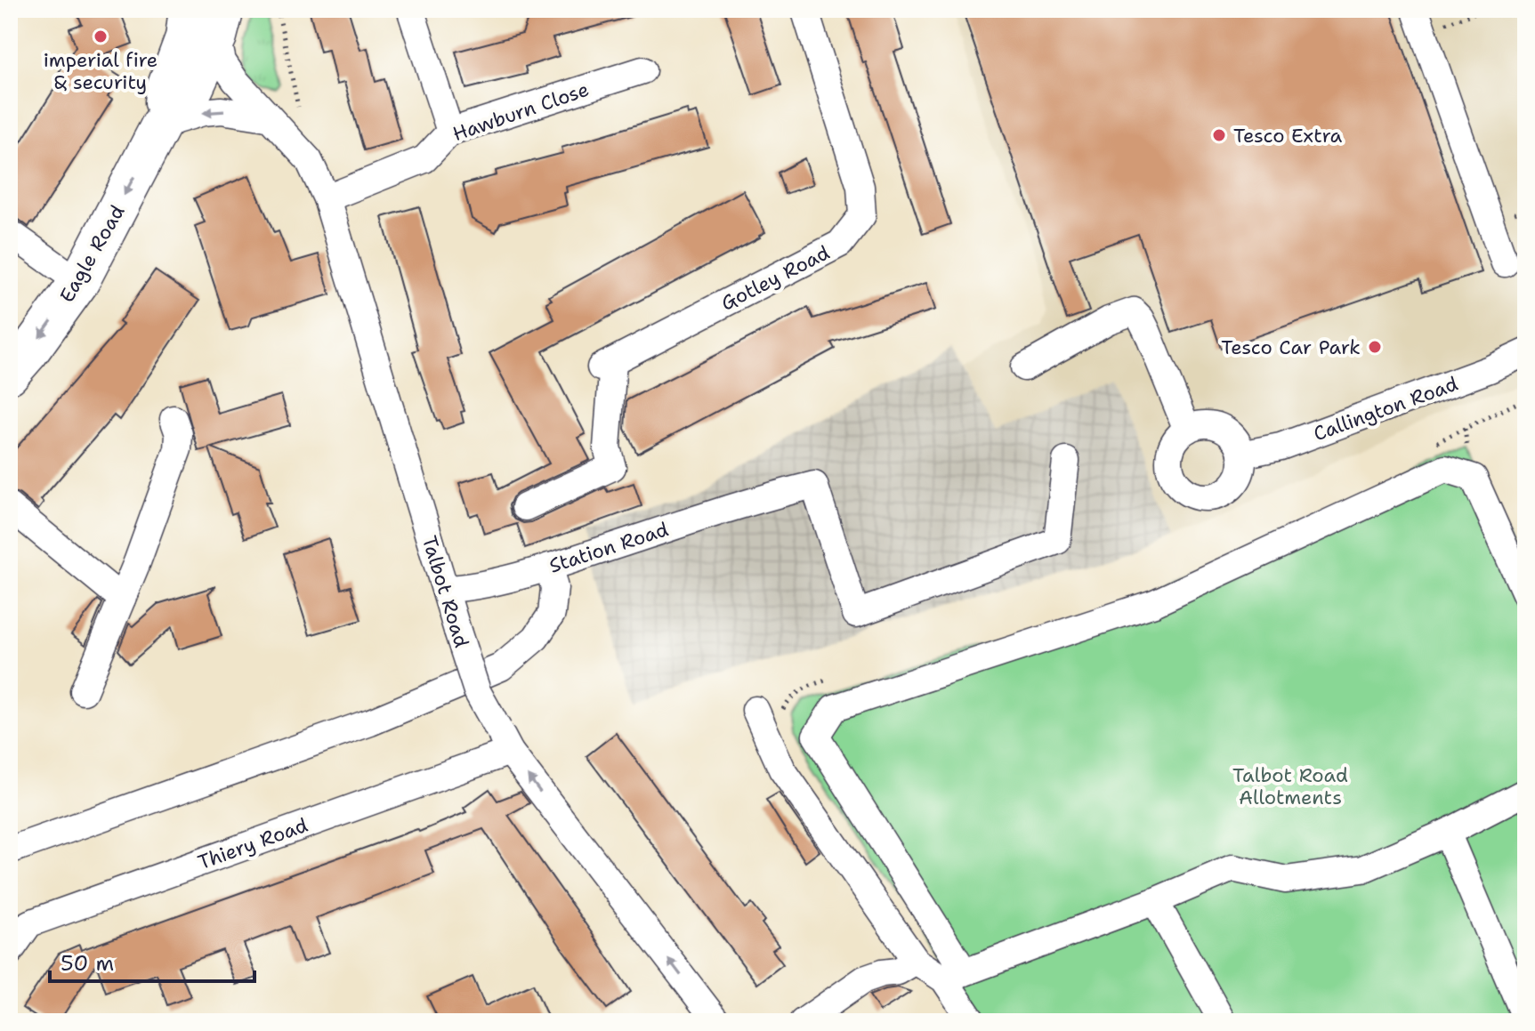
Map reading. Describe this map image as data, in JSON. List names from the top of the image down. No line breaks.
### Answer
{"streets":{"highway":["Eagle Road"],"street":["Hawburn Close","Gotley Road","Callington Road","Station Road","Talbot Road","Thiery Road"]},"crossings":[["Hawburn Close","Talbot Road"],["Eagle Road","Talbot Road"],["Station Road","Talbot Road"],["Talbot Road","Thiery Road"]],"one_way":["Eagle Road"],"parks":["Talbot Road Allotments"],"places":["imperial fire & security","Tesco Extra","Tesco Car Park"],"scale_bar":"50 m"}
